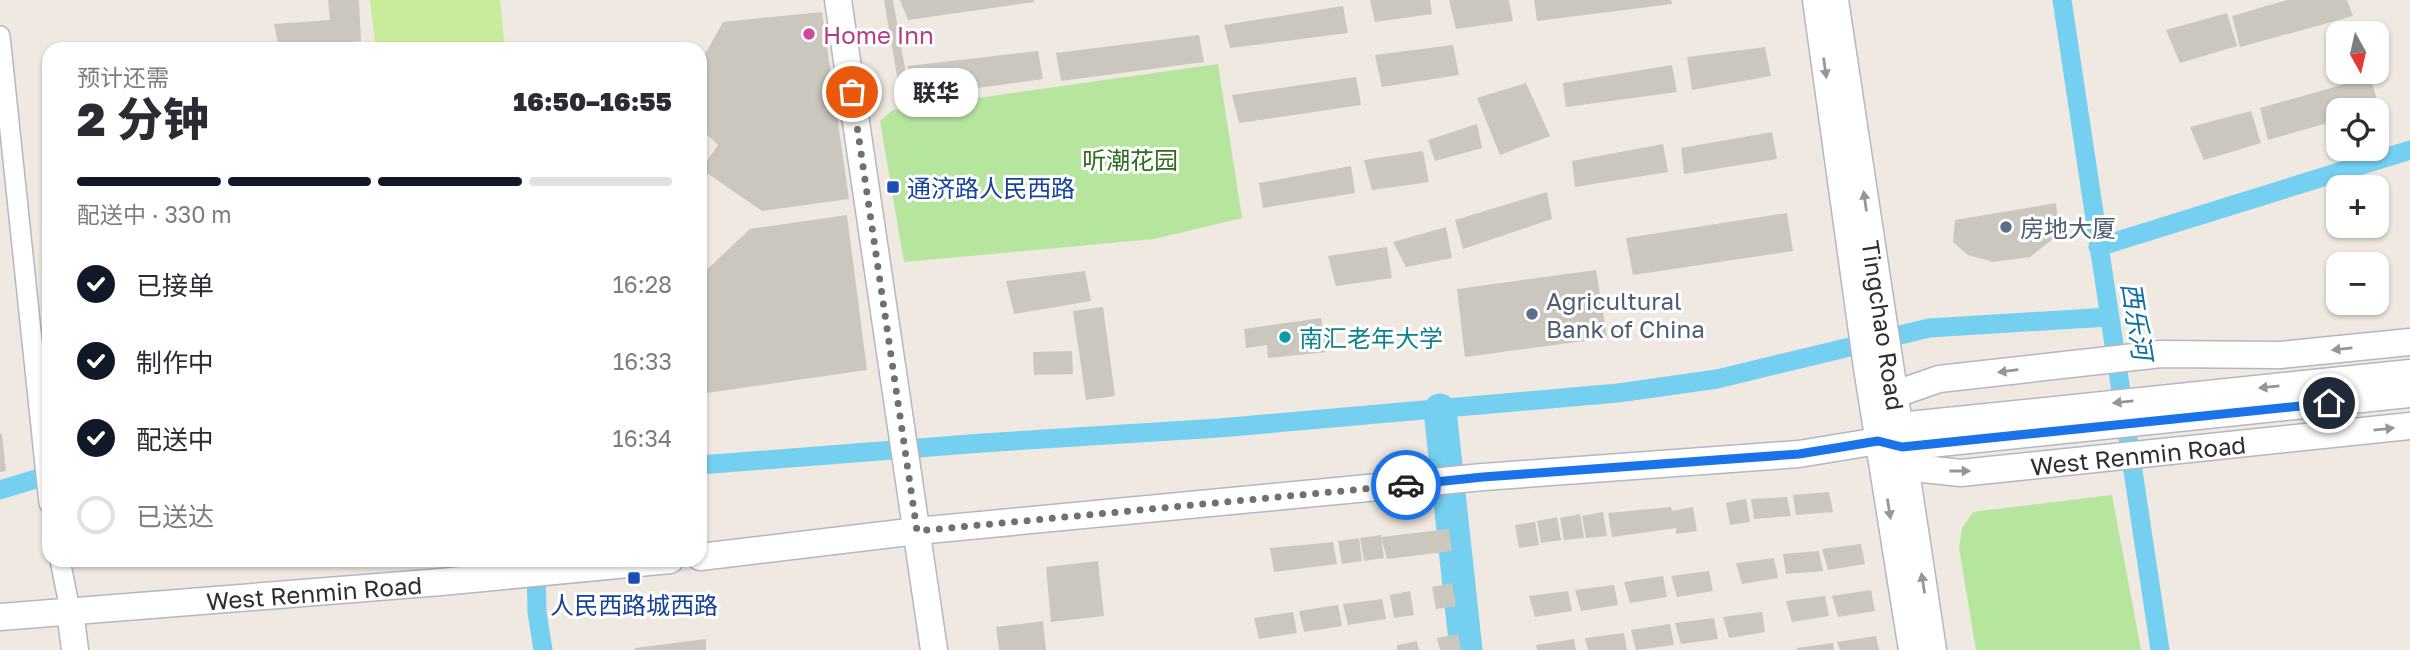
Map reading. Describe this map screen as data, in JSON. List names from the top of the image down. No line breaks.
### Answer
{"streets":{"street":["Tingchao Road","West Renmin Road"]},"crossings":[["Tingchao Road","West Renmin Road"]],"water":["西乐河"],"parks":["听潮花园"],"places":{"other":["Home Inn","联华","房地大厦","Agricultural Bank of China","南汇老年大学"],"transit":["通济路人民西路","人民西路城西路"]},"north":"bottom","page":{"map_buttons":["+","−"],"heading":["2 分钟","预计还需","16:50–16:55"],"bubble":"联华","bar":"配送中 · 330 m","list":[["已接单","16:28"],["制作中","16:33"],["配送中","16:34"],"已送达"]}}
